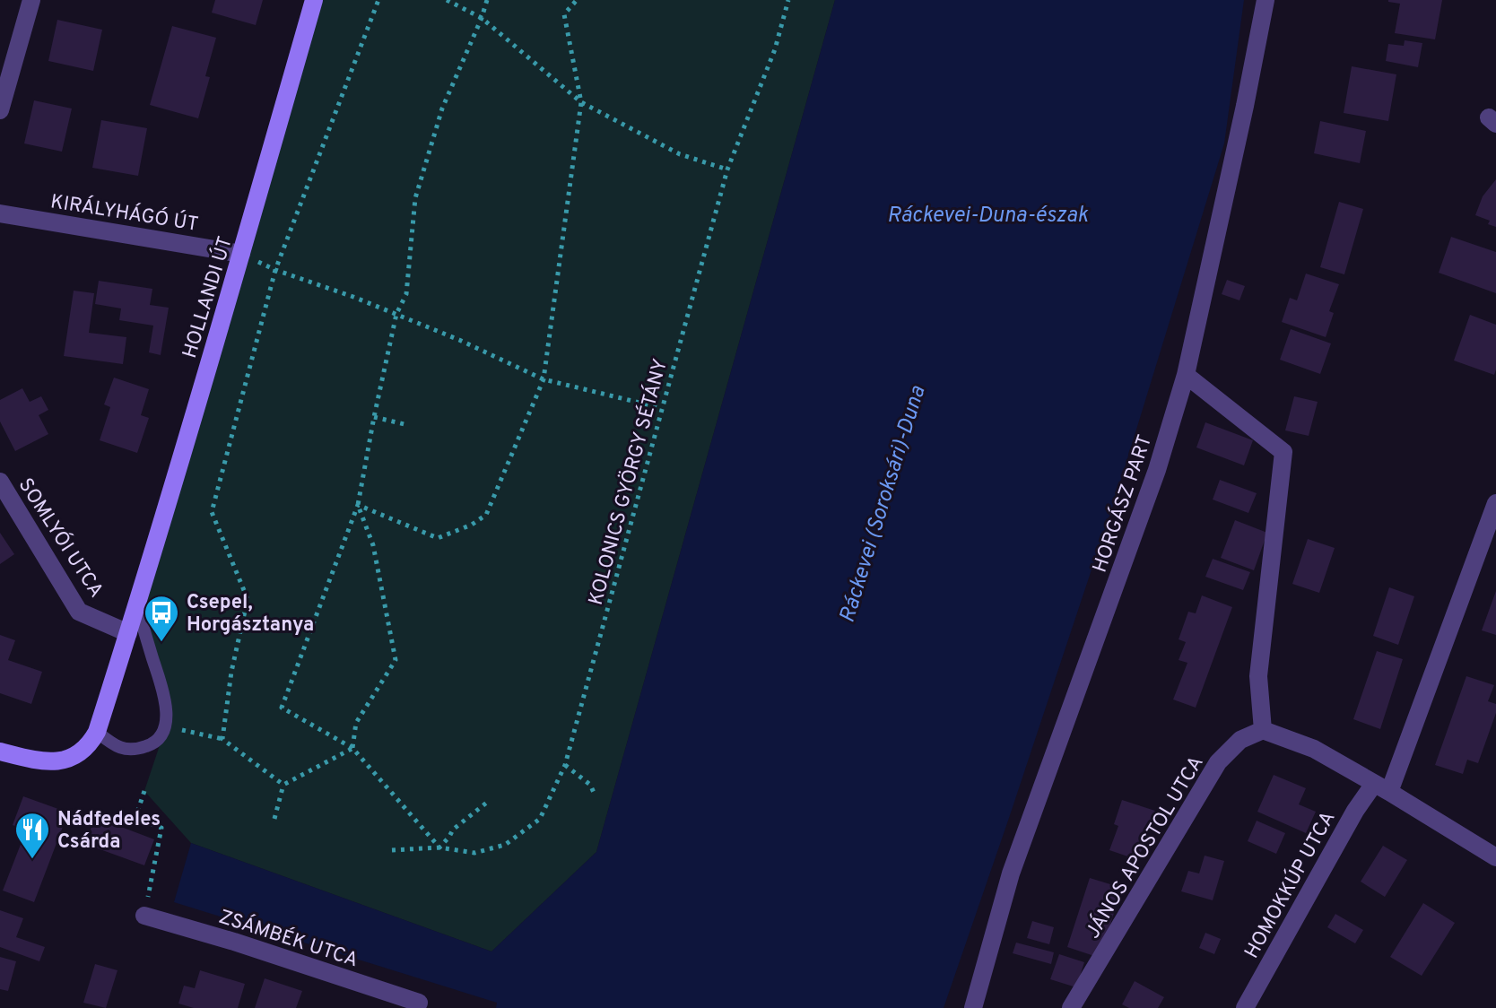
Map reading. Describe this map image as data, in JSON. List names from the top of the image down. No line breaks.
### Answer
{"streets":{"street":["KIRÁLYHÁGÓ ÚT","HOLLANDI ÚT","HORGÁSZ PART","SOMLYÓI UTCA","JÁNOS APOSTOL UTCA","HOMOKKÚP UTCA","ZSÁMBÉK UTCA"],"path":["KOLONICS GYÖRGY SÉTÁNY"]},"crossings":[["KIRÁLYHÁGÓ ÚT","HOLLANDI ÚT"],["HOLLANDI ÚT","SOMLYÓI UTCA"]],"water":["Ráckevei-Duna-észak","Ráckevei (Soroksári)-Duna"],"places":{"bus stop":["Csepel, Horgásztanya"],"restaurant":["Nádfedeles Csárda"]}}
